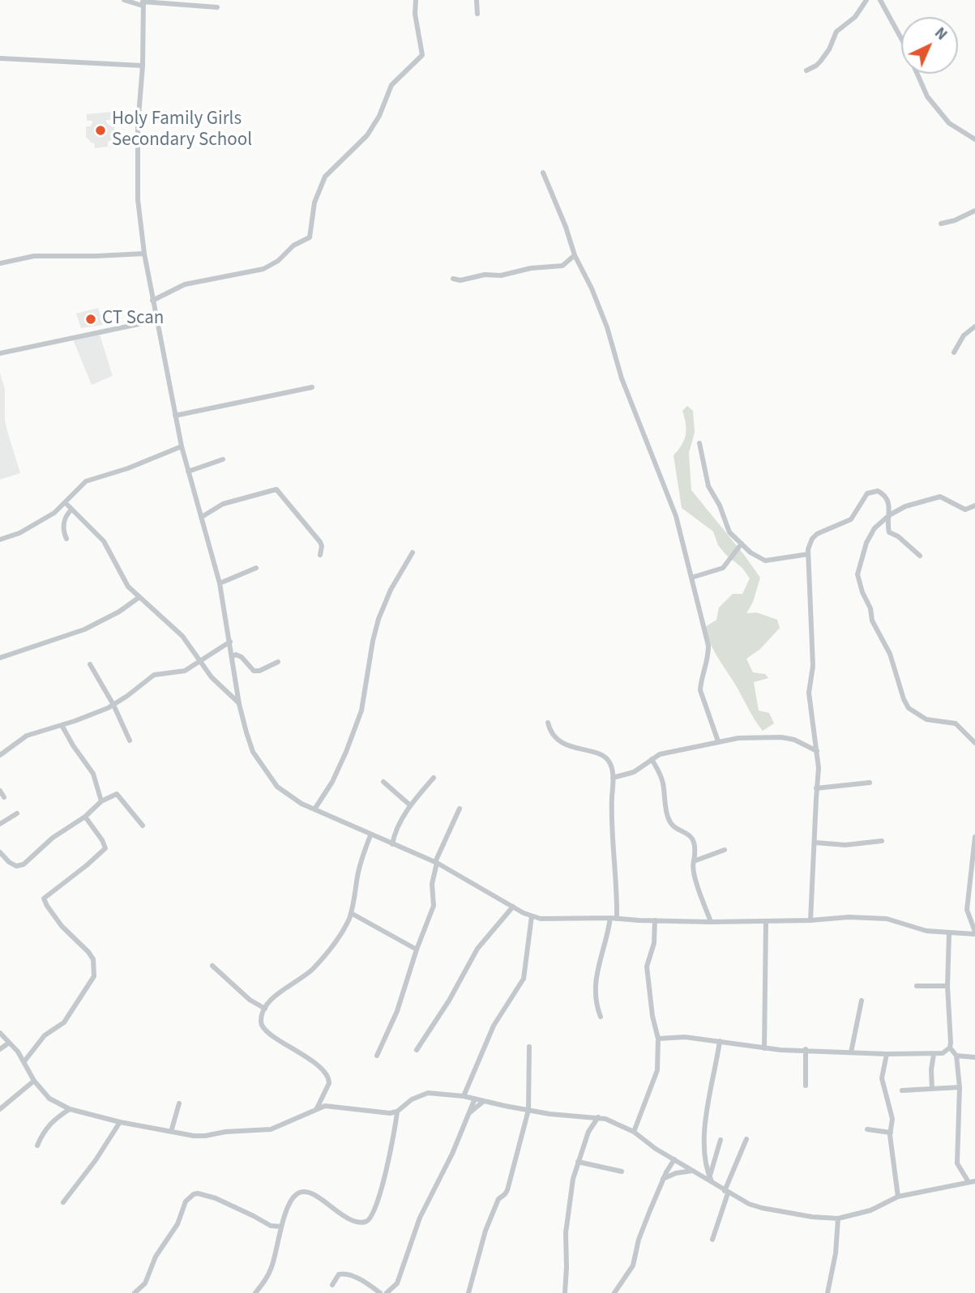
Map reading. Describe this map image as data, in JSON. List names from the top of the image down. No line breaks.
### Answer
{"places":["Holy Family Girls Secondary School","CT Scan"],"north":"top right"}
